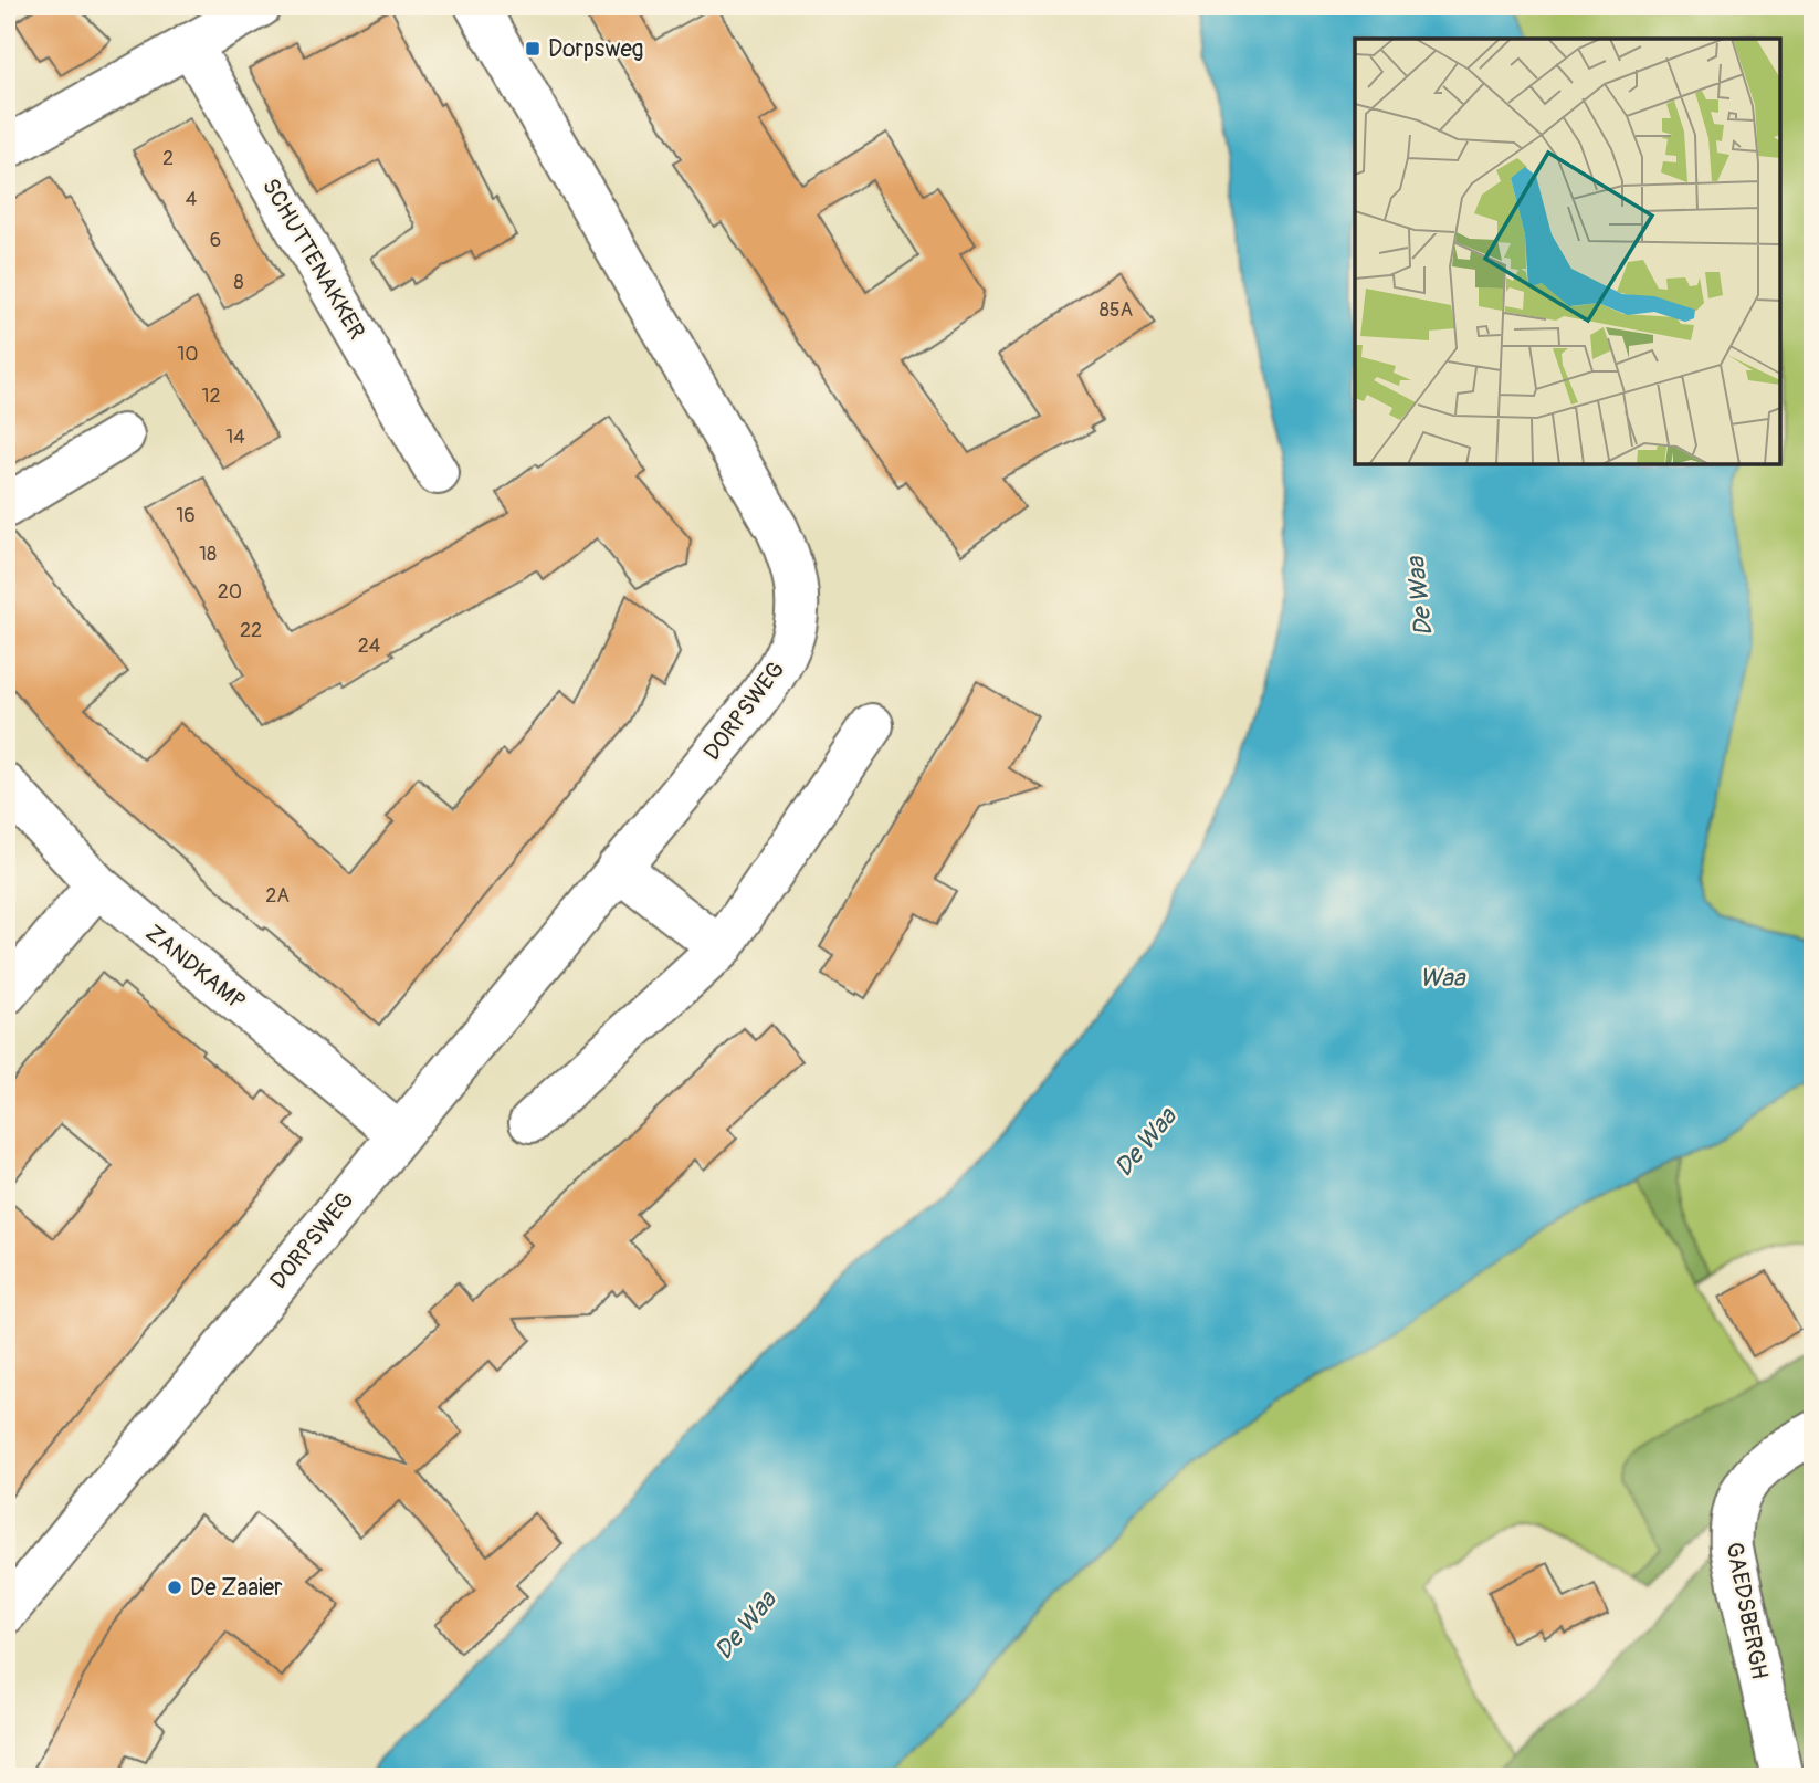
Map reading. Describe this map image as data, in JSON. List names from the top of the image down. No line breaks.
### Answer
{"streets":{"street":["SCHUTTENAKKER","DORPSWEG","ZANDKAMP","GAEDSBERGH"]},"crossings":[["DORPSWEG","ZANDKAMP"]],"water":["De Waa","Waa"],"places":{"transit":["Dorpsweg"],"other":["De Zaaier"]},"house_numbers":["2","4","6","8","85A","10","12","14","16","18","20","22","24","2A"]}
